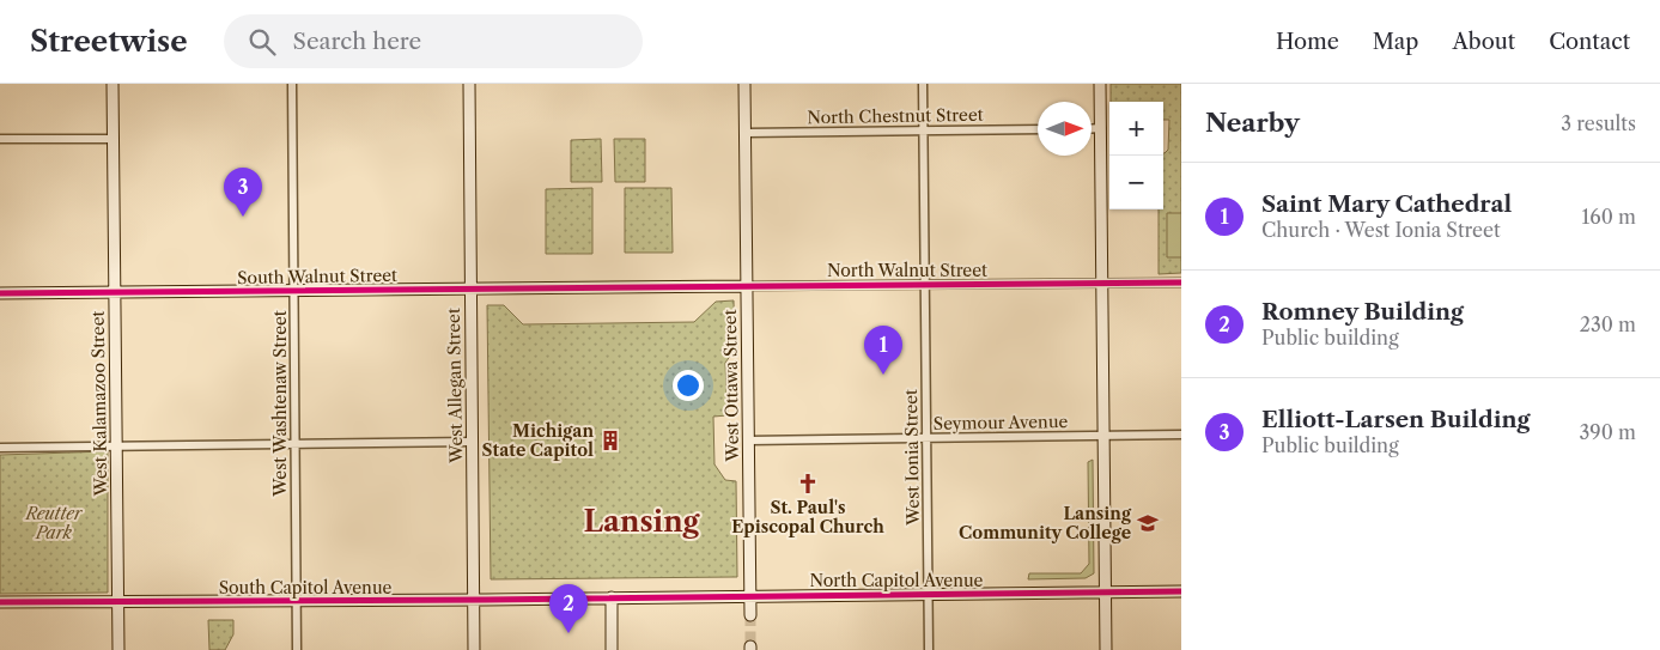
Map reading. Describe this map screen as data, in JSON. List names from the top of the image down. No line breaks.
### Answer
{"streets":{"street":["North Chestnut Street","North Walnut Street","South Walnut Street","West Allegan Street","West Ottawa Street","West Kalamazoo Street","West Washtenaw Street","Seymour Avenue","West Ionia Street","North Capitol Avenue","South Capitol Avenue"]},"crossings":[["North Chestnut Street","West Ottawa Street"],["North Chestnut Street","West Ionia Street"],["North Walnut Street","South Walnut Street"],["North Walnut Street","West Ottawa Street"],["North Walnut Street","West Ionia Street"],["South Walnut Street","West Allegan Street"],["South Walnut Street","West Kalamazoo Street"],["South Walnut Street","West Washtenaw Street"],["West Allegan Street","South Capitol Avenue"],["West Ottawa Street","Seymour Avenue"],["West Ottawa Street","North Capitol Avenue"],["West Kalamazoo Street","South Capitol Avenue"],["West Washtenaw Street","South Capitol Avenue"],["Seymour Avenue","West Ionia Street"],["West Ionia Street","North Capitol Avenue"],["North Capitol Avenue","South Capitol Avenue"]],"districts":["Lansing"],"parks":["Reutter Park"],"places":{"building":["Michigan State Capitol"],"church":["St. Paul's Episcopal Church"],"school or university":["Lansing Community College"]},"north":"right","page":{"header":"Streetwise","search":"Search here","nav":["Home","Map","About","Contact"],"heading":["Nearby","3 results"],"map_buttons":["+","−"],"list":[{"mark":"1","name":"Saint Mary Cathedral","note":"Church · West Ionia Street","value":"160 m"},{"mark":"2","name":"Romney Building","note":"Public building","value":"230 m"},{"mark":"3","name":"Elliott-Larsen Building","note":"Public building","value":"390 m"}],"pins":["3","1","2"]}}
